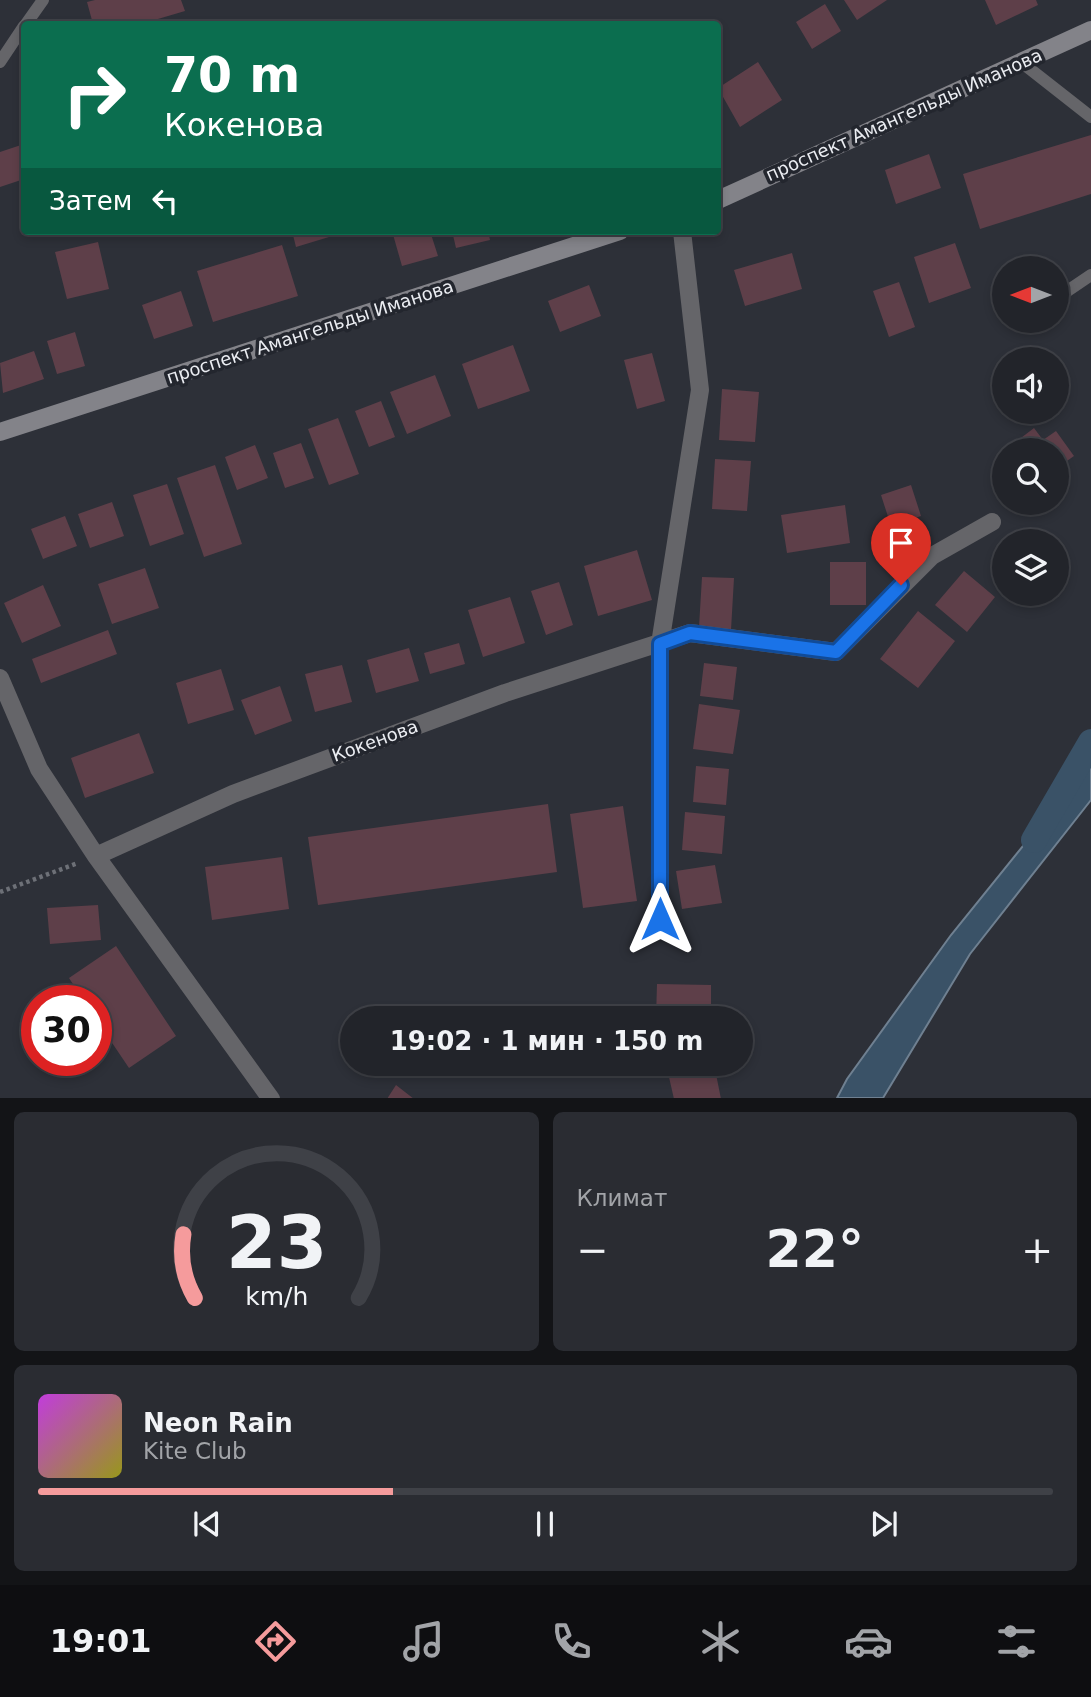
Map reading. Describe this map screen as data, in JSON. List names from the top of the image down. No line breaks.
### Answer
{"streets":{"main road":["проспект Амангельды Иманова"],"street":["Кокенова"]},"north":"left","page":{"turn":["70 m","Кокенова"],"then":"Затем","limit":"30","trip":"19:02 · 1 мин · 150 m","tile":"Климат","heat":["−","22°","+"],"song":["Neon Rain","Kite Club"],"tabs":"19:01","gauge":["23","km/h"]}}
